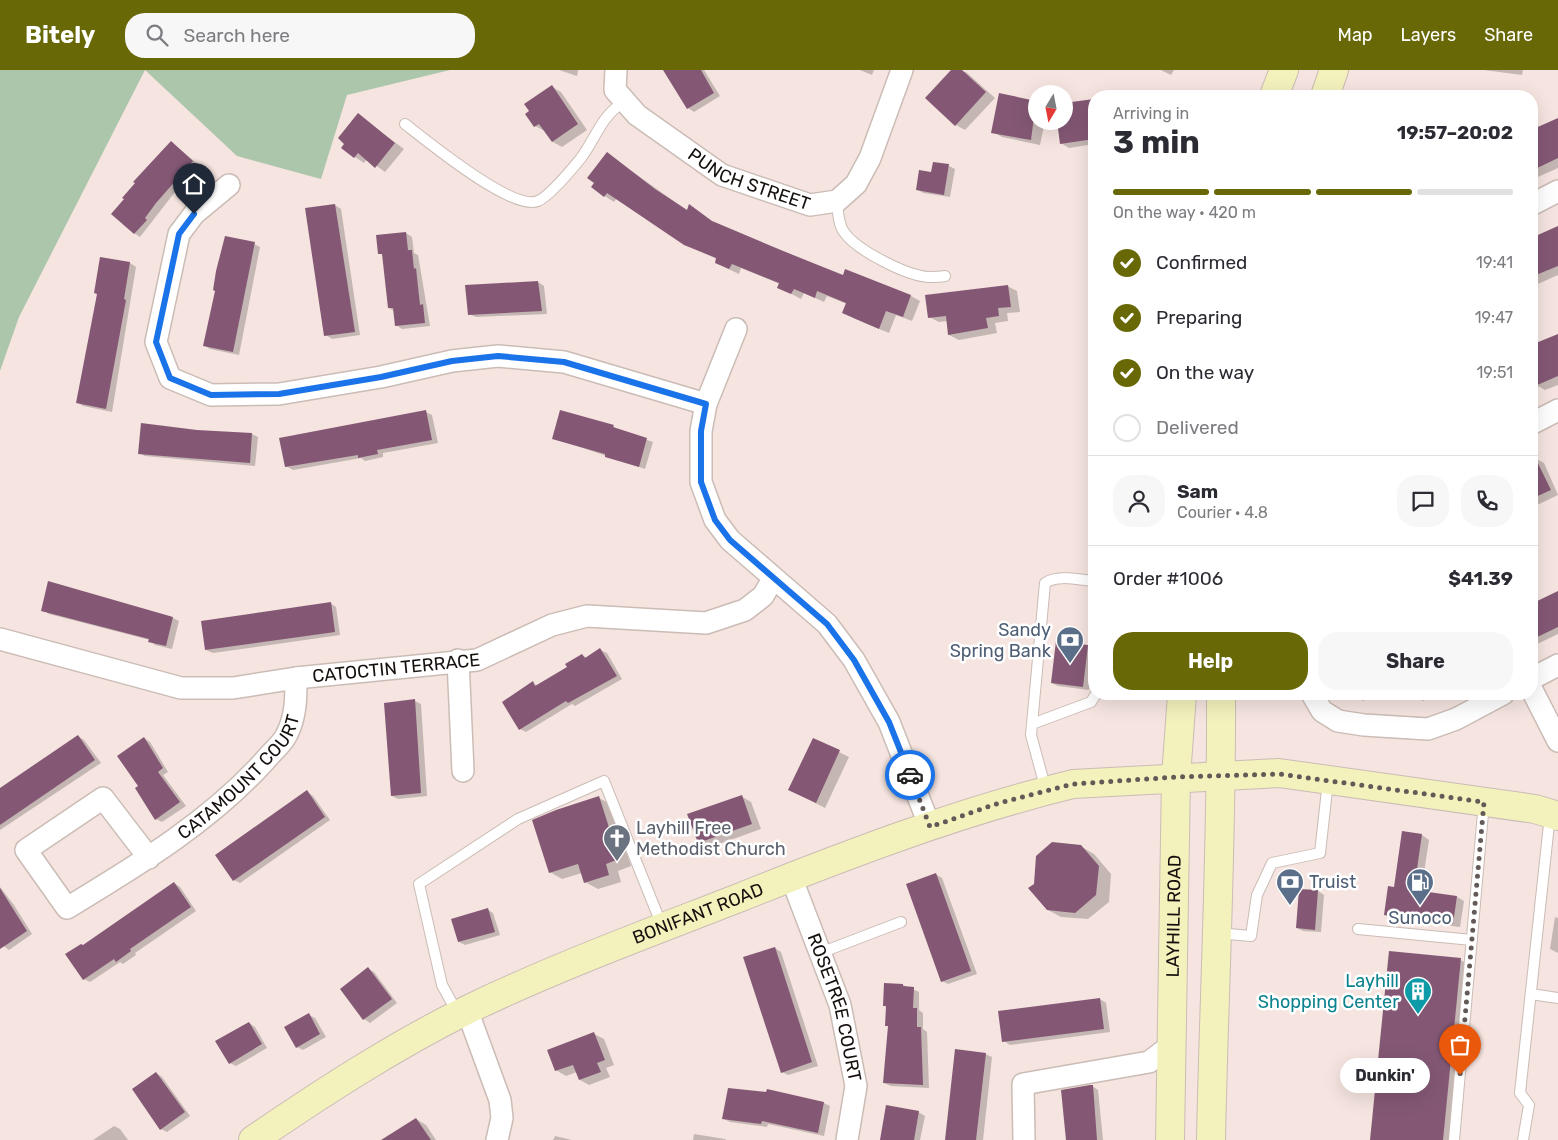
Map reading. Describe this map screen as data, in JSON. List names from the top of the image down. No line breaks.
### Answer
{"streets":{"main road":["BONIFANT ROAD","LAYHILL ROAD"],"street":["PUNCH STREET","CATOCTIN TERRACE","CATAMOUNT COURT","ROSETREE COURT"]},"crossings":[["CATOCTIN TERRACE","CATAMOUNT COURT"],["BONIFANT ROAD","LAYHILL ROAD"],["BONIFANT ROAD","ROSETREE COURT"]],"places":{"bank":["Sandy Spring Bank","Truist"],"church":["Layhill Free Methodist Church"],"fuel station":["Sunoco"],"building":["Layhill Shopping Center"],"other":["Dunkin'"]},"north":"bottom","page":{"header":"Bitely","search":"Search here","nav":["Map","Layers","Share"],"heading":["3 min","Arriving in","19:57–20:02"],"panel":["Sam","Courier · 4.8","Order #1006","$41.39"],"bar":"On the way · 420 m","list":[["Confirmed","19:41"],["Preparing","19:47"],["On the way","19:51"],"Delivered"],"buttons":["Help","Share"],"bubble":"Dunkin'"}}
